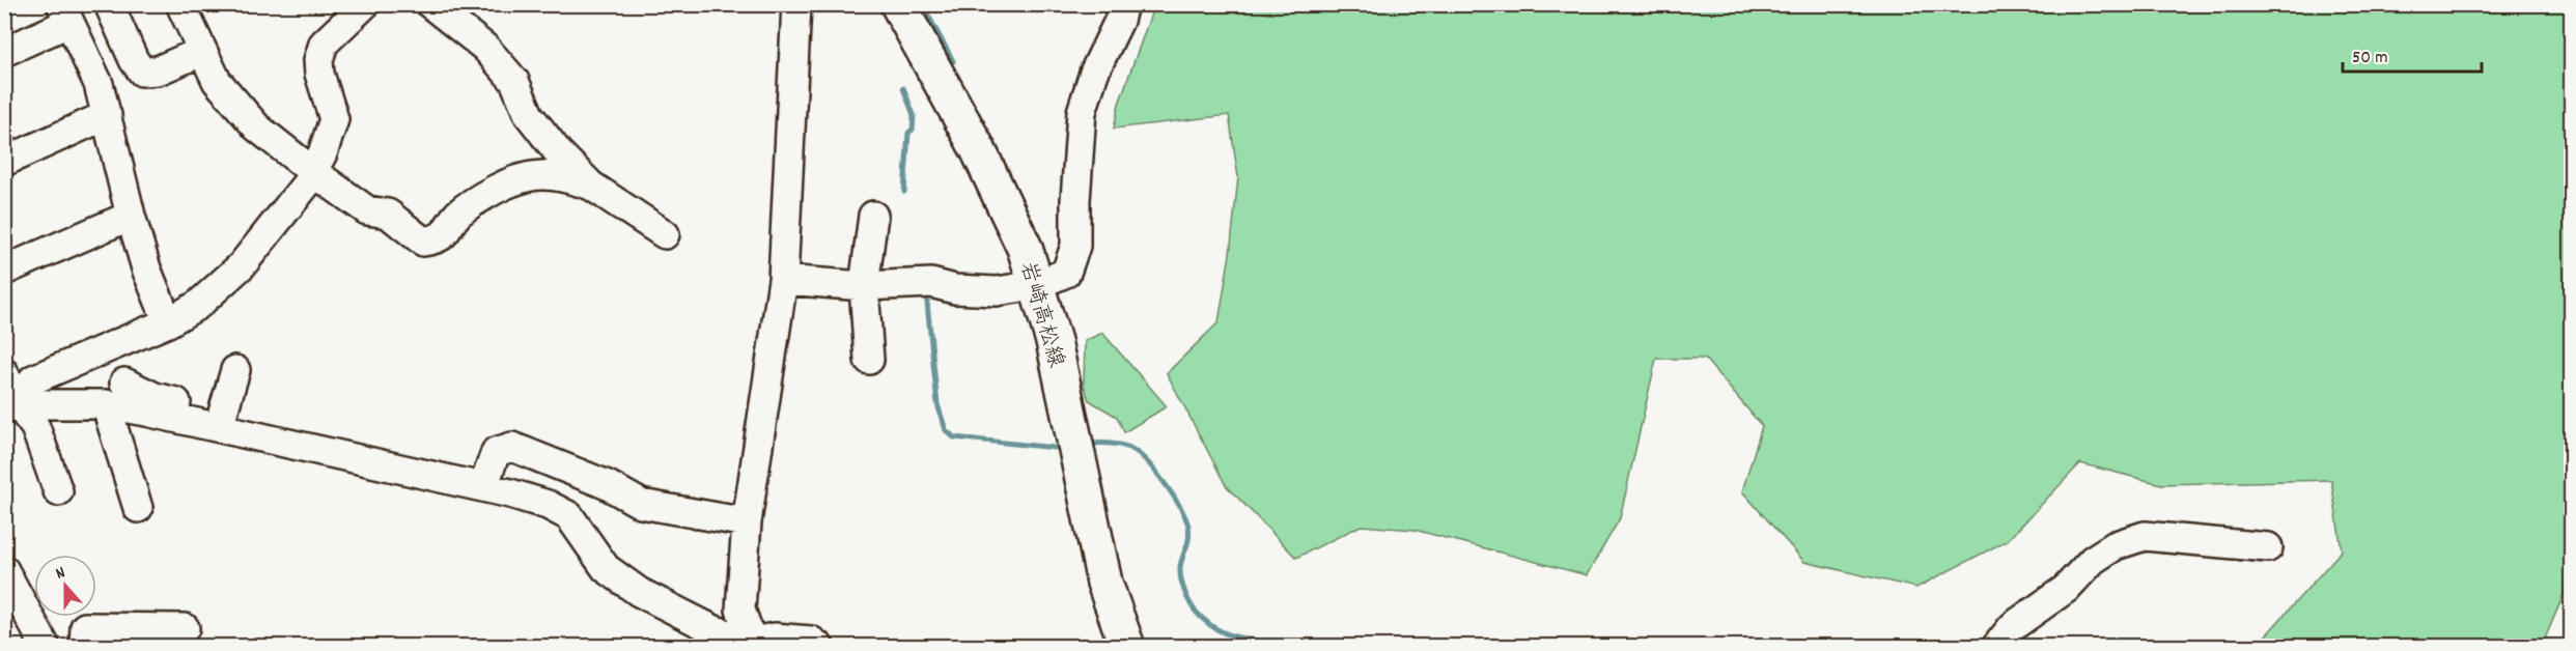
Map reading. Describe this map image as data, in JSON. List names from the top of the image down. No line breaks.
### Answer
{"streets":{"main road":["岩崎高松線"]},"scale_bar":"50 m","north":"top"}
